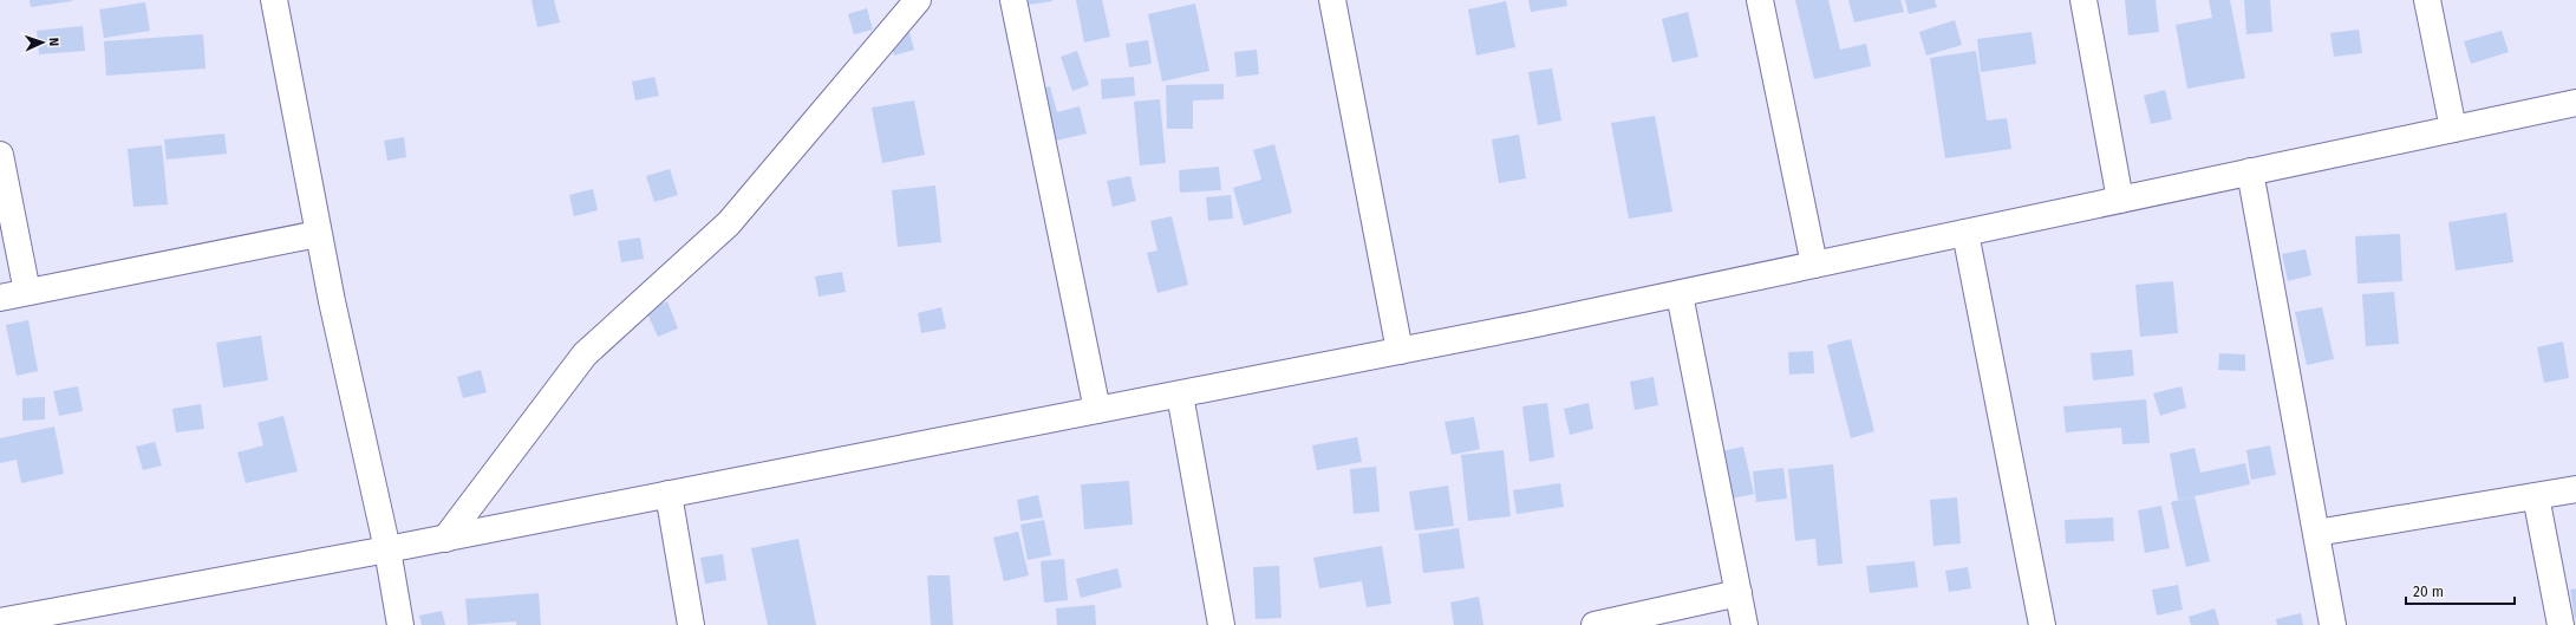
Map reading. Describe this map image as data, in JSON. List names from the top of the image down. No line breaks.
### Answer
{"scale_bar":"20 m","north":"right"}
